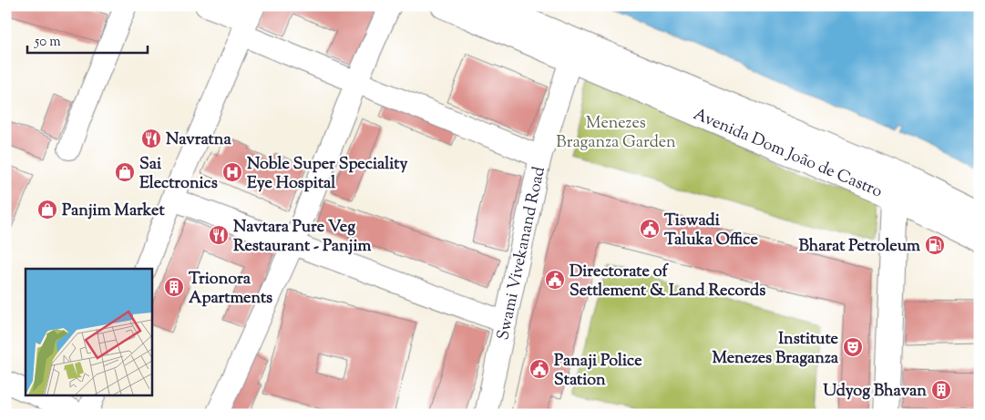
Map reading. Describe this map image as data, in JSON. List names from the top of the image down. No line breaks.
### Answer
{"streets":{"main road":["Avenida Dom João de Castro"],"street":["Swami Vivekanand Road"]},"crossings":[["Avenida Dom João de Castro","Swami Vivekanand Road"]],"parks":["Menezes Braganza Garden"],"places":{"restaurant":["Navratna","Navtara Pure Veg Restaurant - Panjim"],"shop":["Sai Electronics","Panjim Market"],"hospital":["Noble Super Speciality Eye Hospital"],"public building":["Tiswadi Taluka Office","Directorate of Settlement & Land Records","Panaji Police Station"],"fuel station":["Bharat Petroleum"],"building":["Trionora Apartments","Udyog Bhavan"],"theatre":["Institute Menezes Braganza"]},"scale_bar":"50 m"}
